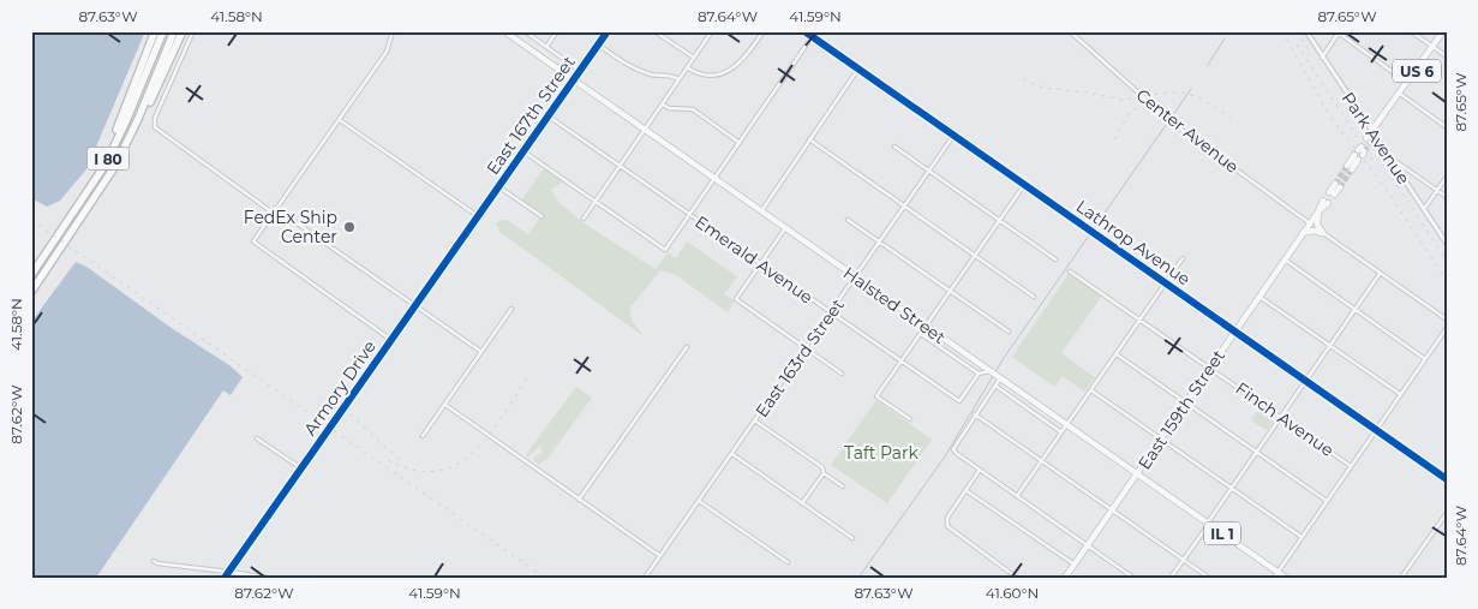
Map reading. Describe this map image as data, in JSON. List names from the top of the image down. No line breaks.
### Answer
{"streets":{"highway":["I 80"],"main road":["US 6","Halsted Street","East 159th Street","IL 1"],"street":["East 167th Street","Center Avenue","Park Avenue","Lathrop Avenue","Emerald Avenue","East 163rd Street","Armory Drive","Finch Avenue"]},"crossings":[["US 6","Park Avenue"],["East 167th Street","Emerald Avenue"],["East 167th Street","Halsted Street"],["East 167th Street","Armory Drive"],["Center Avenue","East 159th Street"],["Lathrop Avenue","East 163rd Street"],["Lathrop Avenue","East 159th Street"],["Emerald Avenue","Halsted Street"],["Emerald Avenue","East 163rd Street"],["Halsted Street","East 163rd Street"],["Halsted Street","East 159th Street"],["East 159th Street","Finch Avenue"]],"parks":["Taft Park"],"places":["FedEx Ship Center"],"coordinates":["87.63°W","41.58°N","87.64°W","41.59°N","87.65°W","87.62°W","41.60°N"]}
